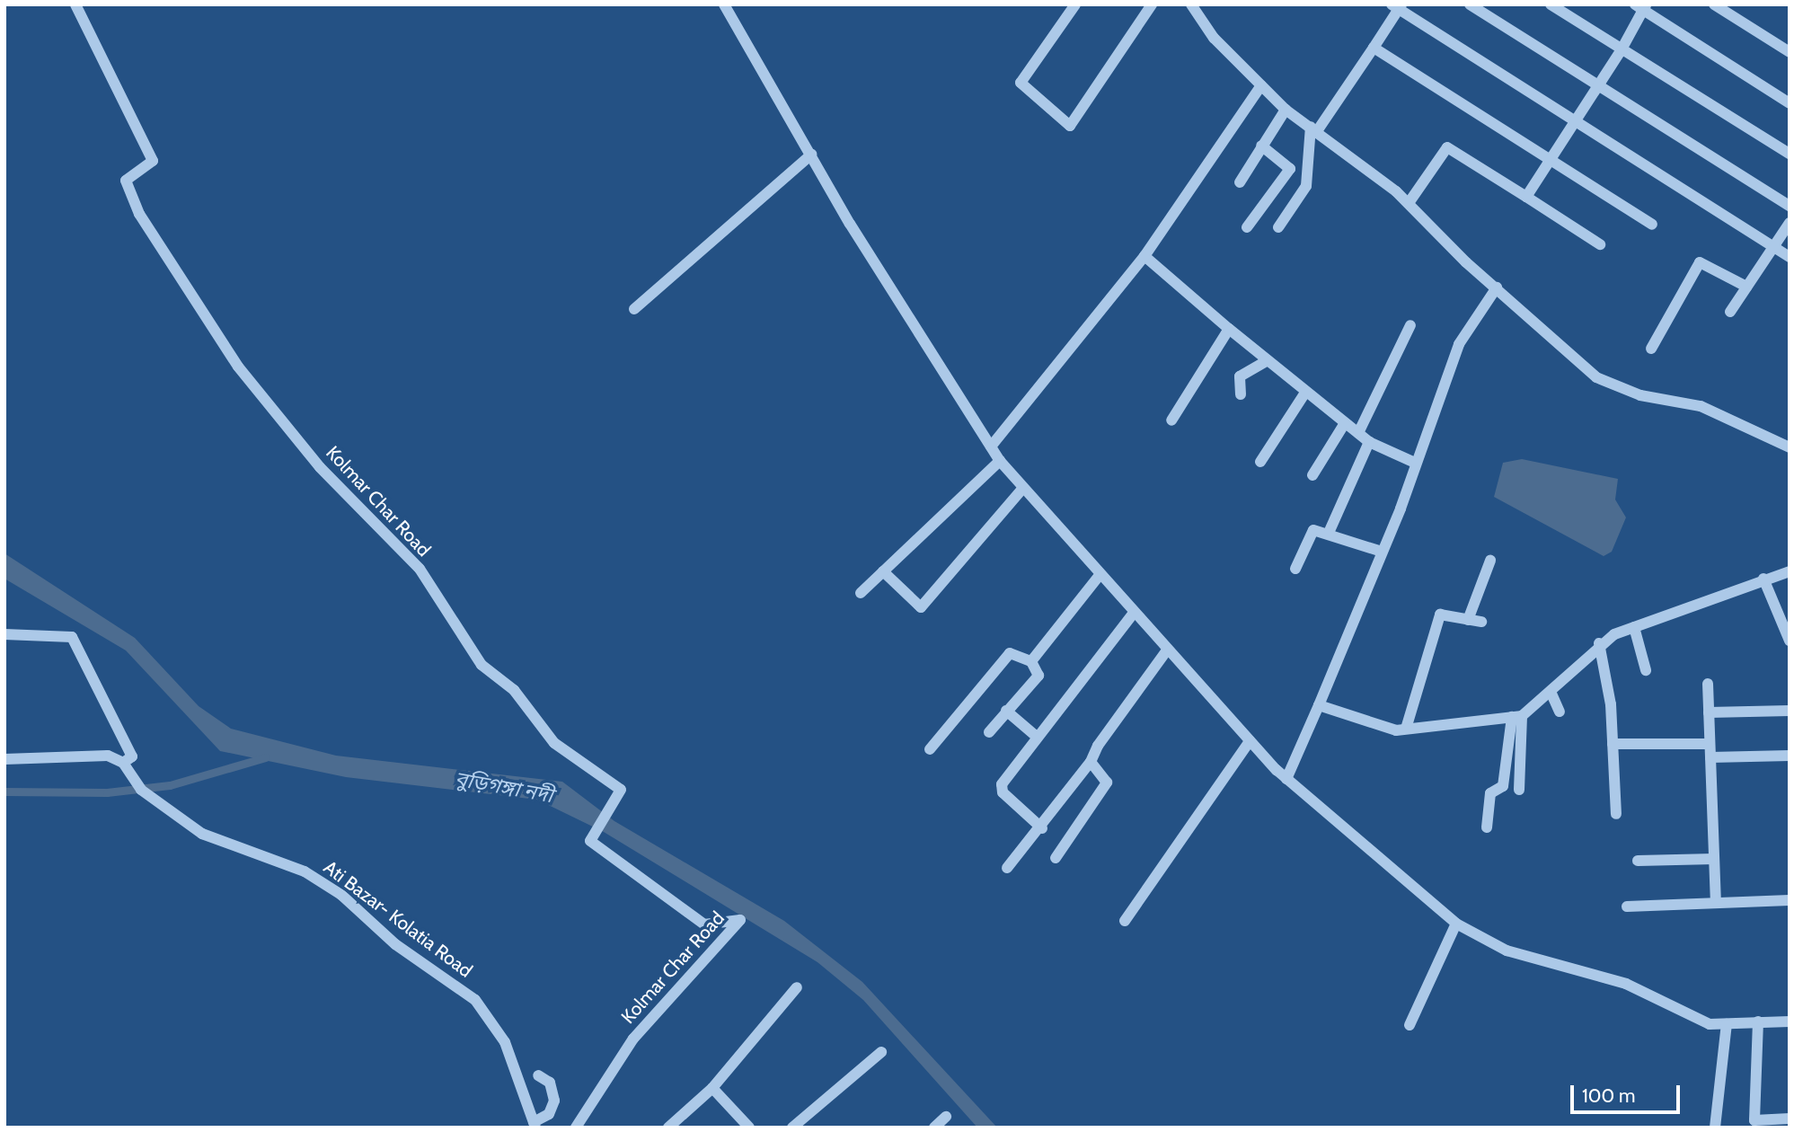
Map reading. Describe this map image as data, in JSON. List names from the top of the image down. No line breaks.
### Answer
{"streets":{"street":["Kolmar Char Road","Ati Bazar- Kolatia Road"]},"water":["বুড়িগঙ্গা নদী"],"scale_bar":"100 m"}
